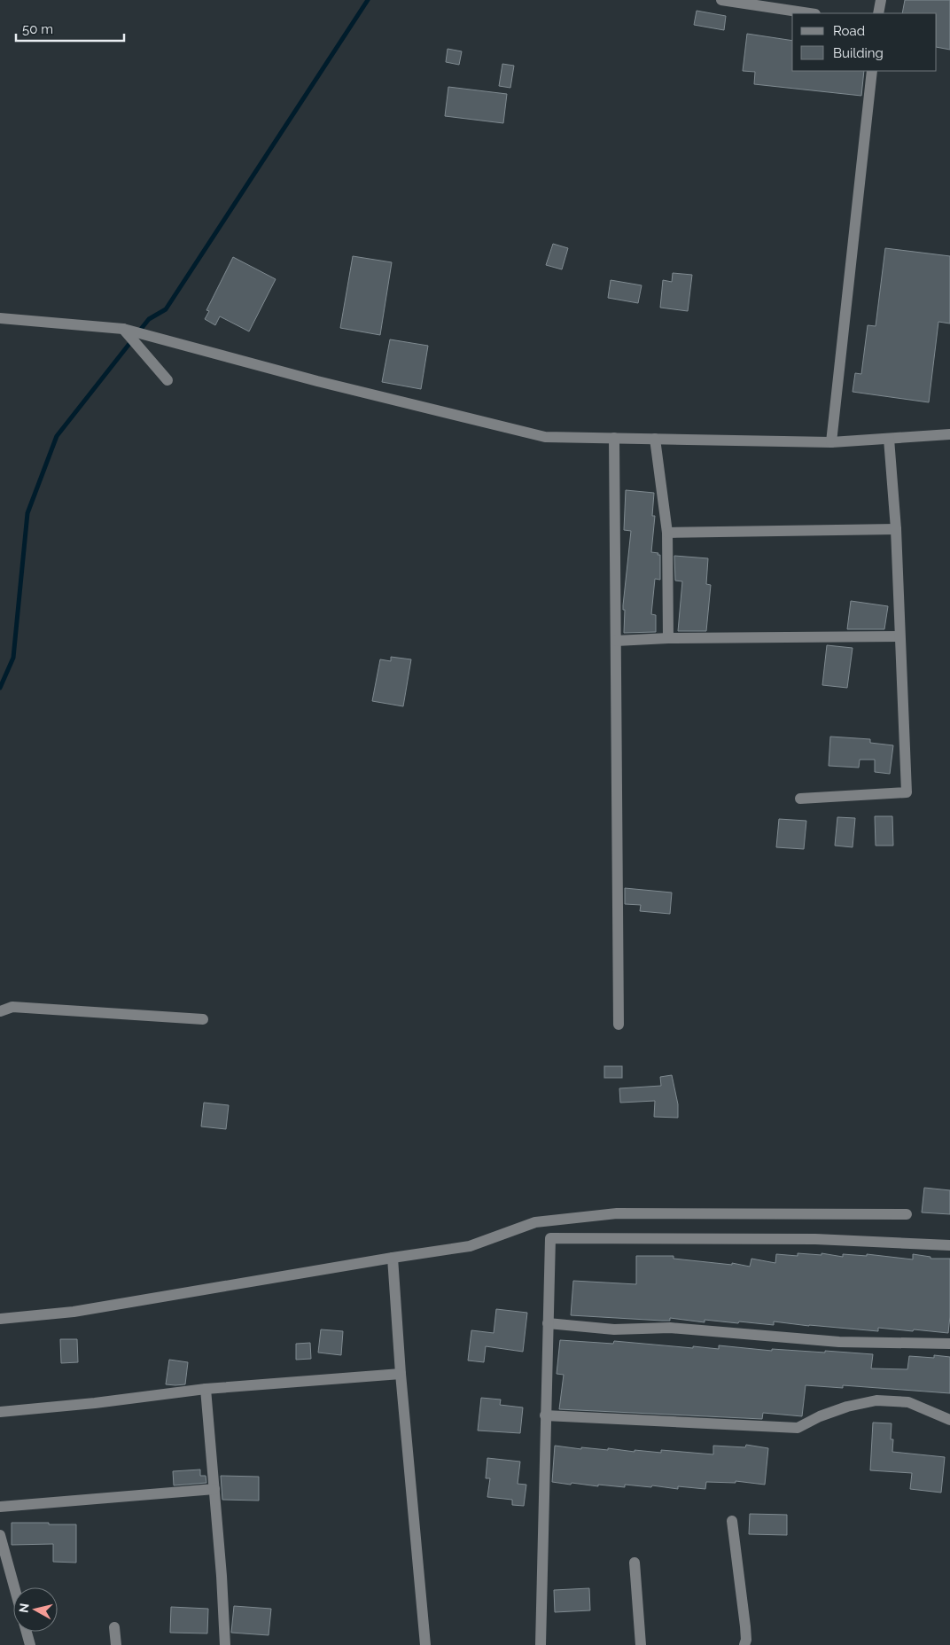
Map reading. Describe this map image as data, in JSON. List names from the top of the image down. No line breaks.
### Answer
{"legend":["Road","Building"],"scale_bar":"50 m","north":"left"}
